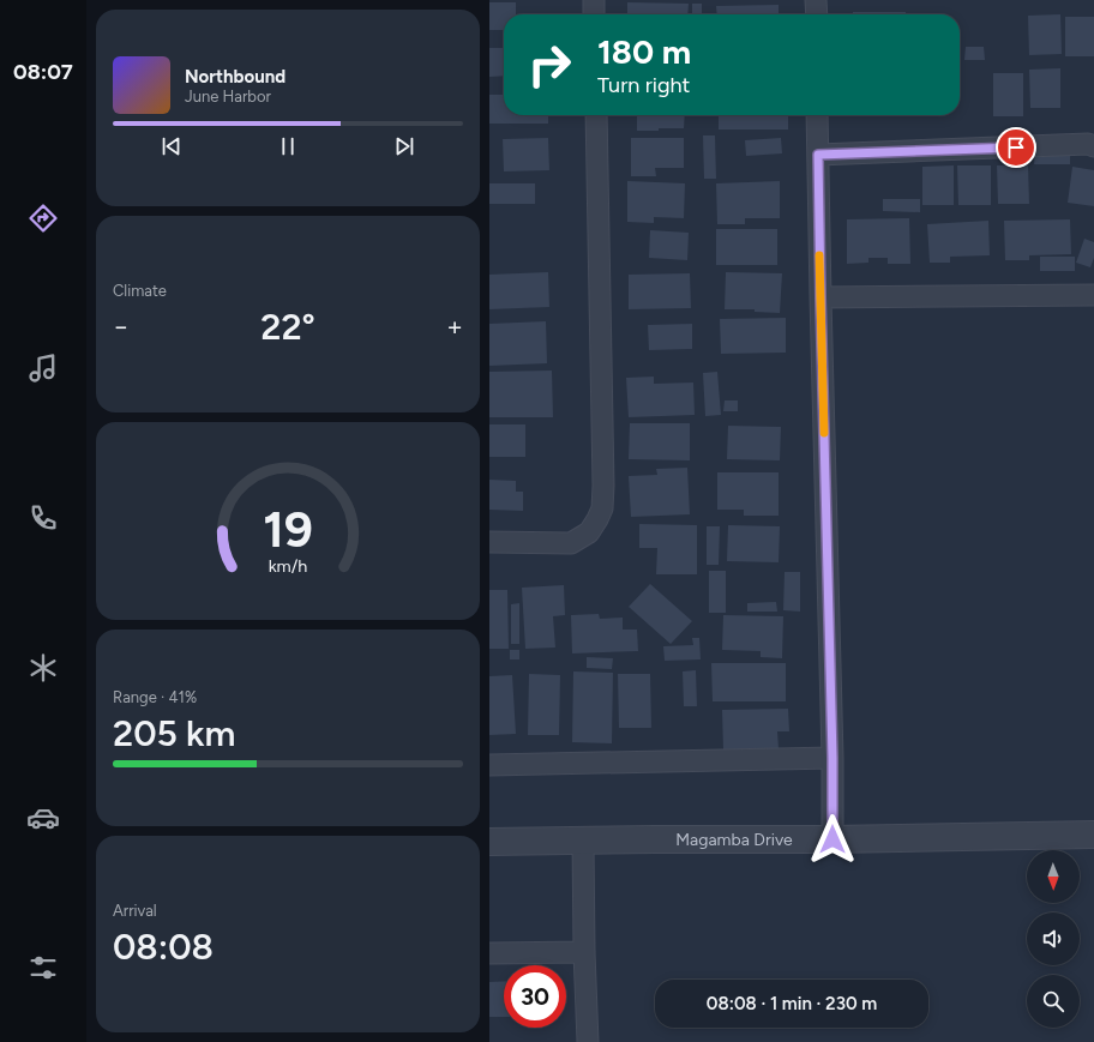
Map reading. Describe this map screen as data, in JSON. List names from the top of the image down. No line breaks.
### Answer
{"streets":{"street":["Magamba Drive"]},"north":"bottom","page":{"tabs":"08:07","turn":["180 m","Turn right"],"song":["Northbound","June Harbor"],"tile":["Climate",["Range · 41%","205 km"],["Arrival","08:08"]],"heat":["−","22°","+"],"limit":"30","trip":"08:08 · 1 min · 230 m","gauge":["19","km/h"]}}
